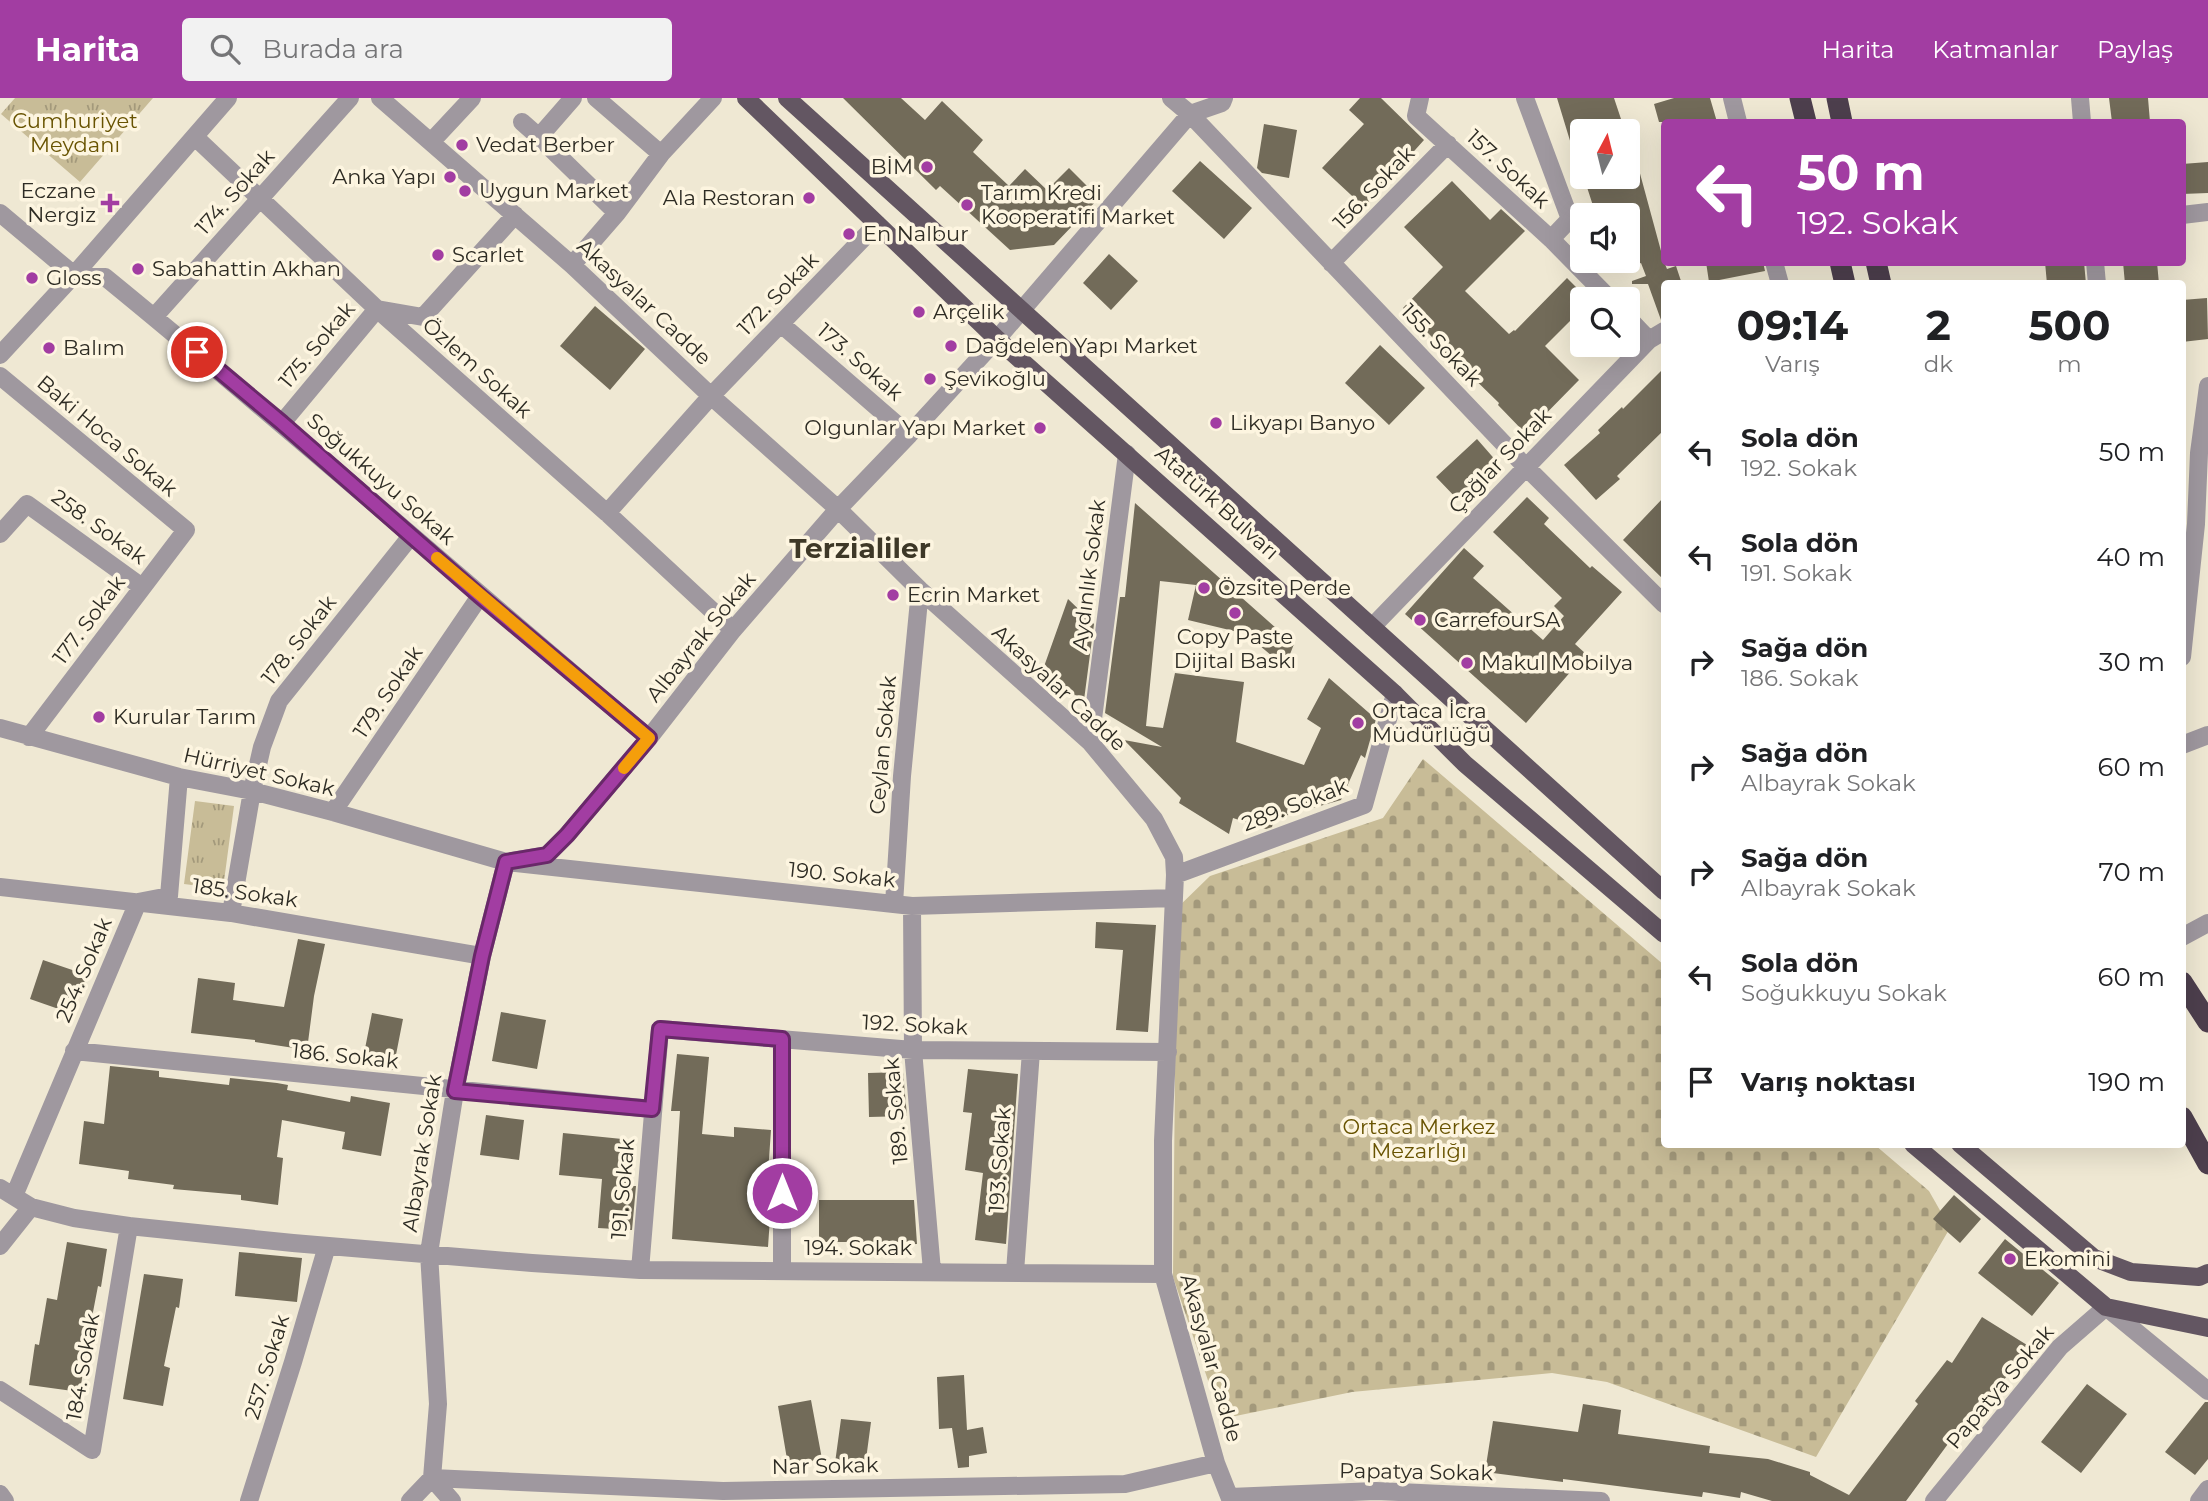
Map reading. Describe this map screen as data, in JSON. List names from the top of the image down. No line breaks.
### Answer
{"streets":{"main road":["Atatürk Bulvarı"],"street":["157. Sokak","156. Sokak","174. Sokak","172. Sokak","Akasyalar Cadde","175. Sokak","155. Sokak","173. Sokak","Özlem Sokak","Baki Hoca Sokak","Çağlar Sokak","Soğukkuyu Sokak","258. Sokak","Aydınlık Sokak","177. Sokak","Albayrak Sokak","178. Sokak","179. Sokak","Ceylan Sokak","Hürriyet Sokak","289. Sokak","190. Sokak","185. Sokak","254. Sokak","192. Sokak","186. Sokak","189. Sokak","193. Sokak","191. Sokak","194. Sokak","184. Sokak","257. Sokak","Papatya Sokak","Nar Sokak"]},"crossings":[["157. Sokak","156. Sokak"],["156. Sokak","155. Sokak"],["174. Sokak","Özlem Sokak"],["174. Sokak","Soğukkuyu Sokak"],["172. Sokak","Akasyalar Cadde"],["172. Sokak","173. Sokak"],["172. Sokak","Özlem Sokak"],["172. Sokak","Atatürk Bulvarı"],["Akasyalar Cadde","175. Sokak"],["Akasyalar Cadde","Aydınlık Sokak"],["Akasyalar Cadde","Albayrak Sokak"],["Akasyalar Cadde","Ceylan Sokak"],["Akasyalar Cadde","289. Sokak"],["Akasyalar Cadde","190. Sokak"],["Akasyalar Cadde","192. Sokak"],["Akasyalar Cadde","194. Sokak"],["Akasyalar Cadde","Papatya Sokak"],["Akasyalar Cadde","Nar Sokak"],["175. Sokak","Özlem Sokak"],["175. Sokak","Soğukkuyu Sokak"],["155. Sokak","Çağlar Sokak"],["155. Sokak","Albayrak Sokak"],["173. Sokak","Albayrak Sokak"],["Özlem Sokak","Albayrak Sokak"],["Baki Hoca Sokak","177. Sokak"],["Çağlar Sokak","Atatürk Bulvarı"],["Soğukkuyu Sokak","Albayrak Sokak"],["Soğukkuyu Sokak","178. Sokak"],["Soğukkuyu Sokak","179. Sokak"],["Atatürk Bulvarı","Aydınlık Sokak"],["Atatürk Bulvarı","Albayrak Sokak"],["Atatürk Bulvarı","289. Sokak"],["258. Sokak","177. Sokak"],["177. Sokak","Hürriyet Sokak"],["Albayrak Sokak","Hürriyet Sokak"],["Albayrak Sokak","190. Sokak"],["Albayrak Sokak","185. Sokak"],["Albayrak Sokak","186. Sokak"],["Albayrak Sokak","194. Sokak"],["Albayrak Sokak","Nar Sokak"],["178. Sokak","Hürriyet Sokak"],["178. Sokak","185. Sokak"],["179. Sokak","Hürriyet Sokak"],["Ceylan Sokak","190. Sokak"],["Ceylan Sokak","189. Sokak"],["Hürriyet Sokak","190. Sokak"],["Hürriyet Sokak","254. Sokak"],["190. Sokak","189. Sokak"],["185. Sokak","254. Sokak"],["254. Sokak","186. Sokak"],["254. Sokak","194. Sokak"],["192. Sokak","189. Sokak"],["192. Sokak","193. Sokak"],["192. Sokak","191. Sokak"],["186. Sokak","191. Sokak"],["189. Sokak","194. Sokak"],["193. Sokak","194. Sokak"],["191. Sokak","194. Sokak"],["194. Sokak","184. Sokak"],["194. Sokak","257. Sokak"]],"districts":["Terzialiler"],"parks":["Cumhuriyet Meydanı","Ortaca Merkez Mezarlığı"],"places":{"other":["Vedat Berber","BİM","Anka Yapı","Uygun Market","Ala Restoran","Tarım Kredi Kooperatifi Market","En Nalbur","Scarlet","Sabahattin Akhan","Gloss","Arçelik","Dağdelen Yapı Market","Balım","Şevikoğlu","Likyapı Banyo","Olgunlar Yapı Market","Özsite Perde","Ecrin Market","Copy Paste Dijital Baskı","CarrefourSA","Makul Mobilya","Kurular Tarım","Ortaca İcra Müdürlüğü","Ekomini"],"health":["Eczane Nergiz"]},"north":"top","page":{"header":"Harita","search":"Burada ara","nav":["Harita","Katmanlar","Paylaş"],"turn":["50 m","192. Sokak"],"eta":["09:14","Varış","2","dk","500","m"],"list":[{"name":"Sola dön","note":"192. Sokak","value":"50 m"},{"name":"Sola dön","note":"191. Sokak","value":"40 m"},{"name":"Sağa dön","note":"186. Sokak","value":"30 m"},{"name":"Sağa dön","note":"Albayrak Sokak","value":"60 m"},{"name":"Sağa dön","note":"Albayrak Sokak","value":"70 m"},{"name":"Sola dön","note":"Soğukkuyu Sokak","value":"60 m"},{"name":"Varış noktası","value":"190 m"}]}}
